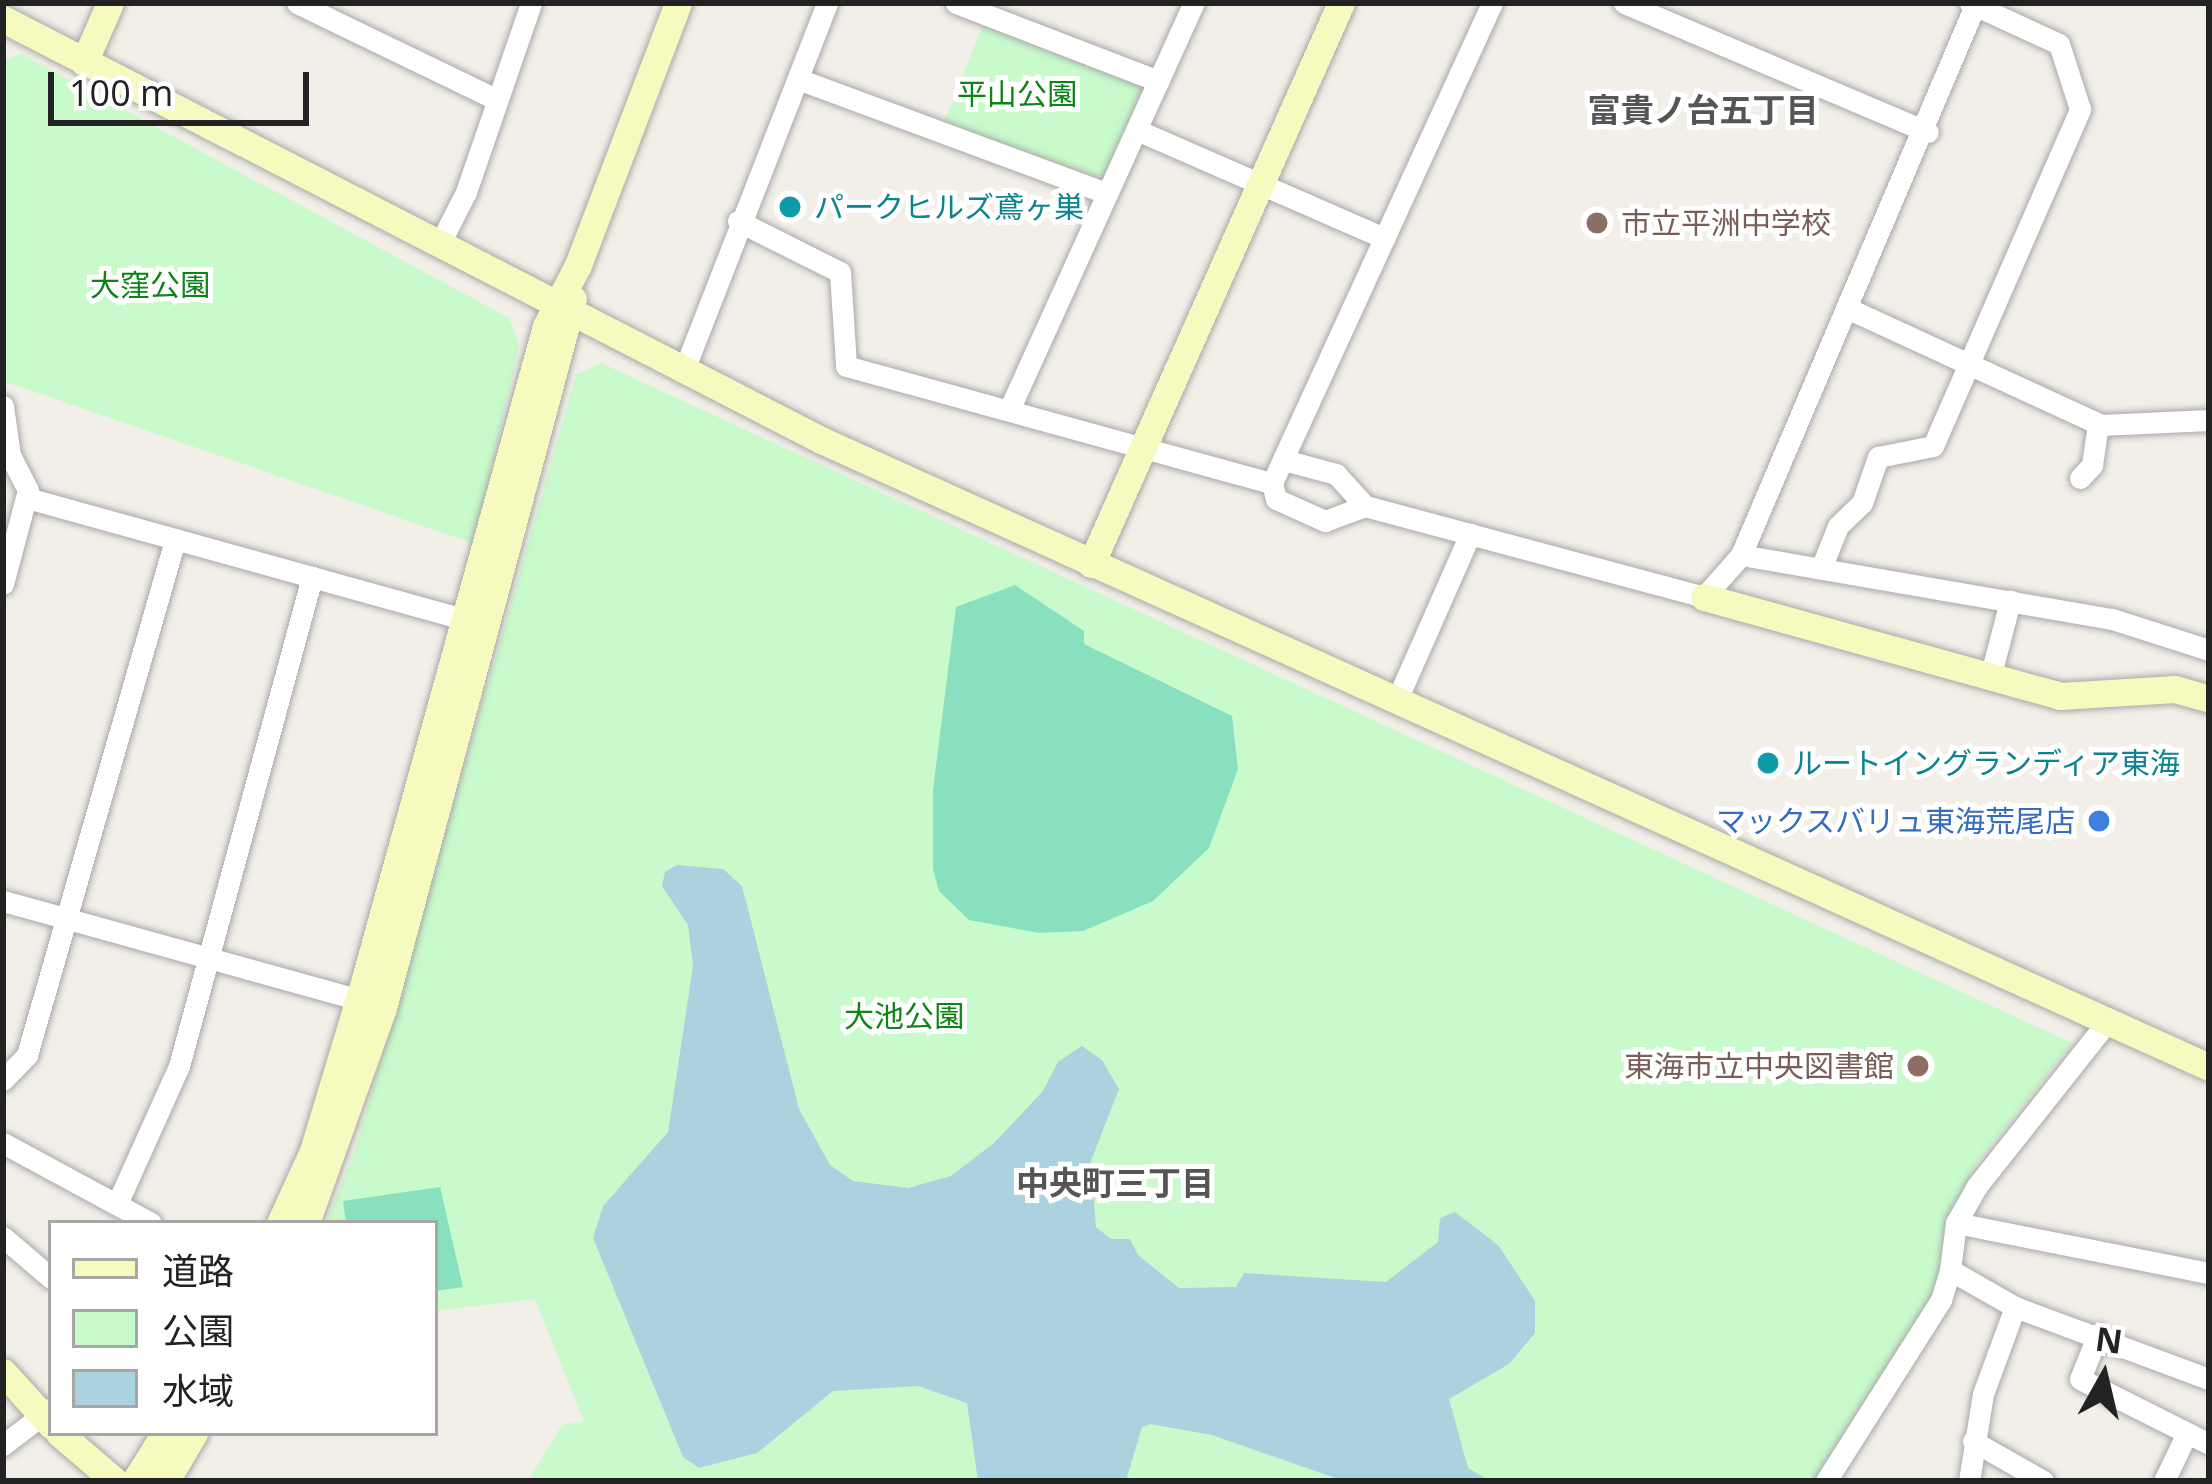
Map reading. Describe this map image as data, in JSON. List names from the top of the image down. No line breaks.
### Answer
{"districts":["富貴ノ台五丁目","中央町三丁目"],"parks":["平山公園","大窪公園","大池公園"],"places":["パークヒルズ鳶ヶ巣","市立平洲中学校","ルートイングランディア東海","マックスバリュ東海荒尾店","東海市立中央図書館"],"legend":["道路","公園","水域"],"scale_bar":"100 m","north":"top"}
